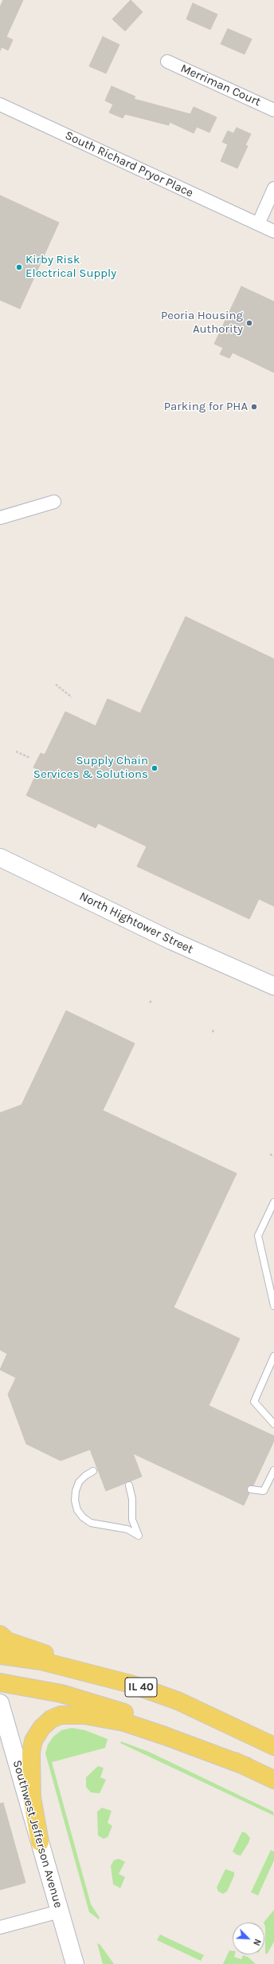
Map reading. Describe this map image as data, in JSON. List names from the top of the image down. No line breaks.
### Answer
{"streets":{"main road":["IL 40"],"street":["Merriman Court","South Richard Pryor Place","North Hightower Street","Southwest Jefferson Avenue"]},"places":["Kirby Risk Electrical Supply","Peoria Housing Authority","Parking for PHA","Supply Chain Services & Solutions"],"north":"bottom right"}
